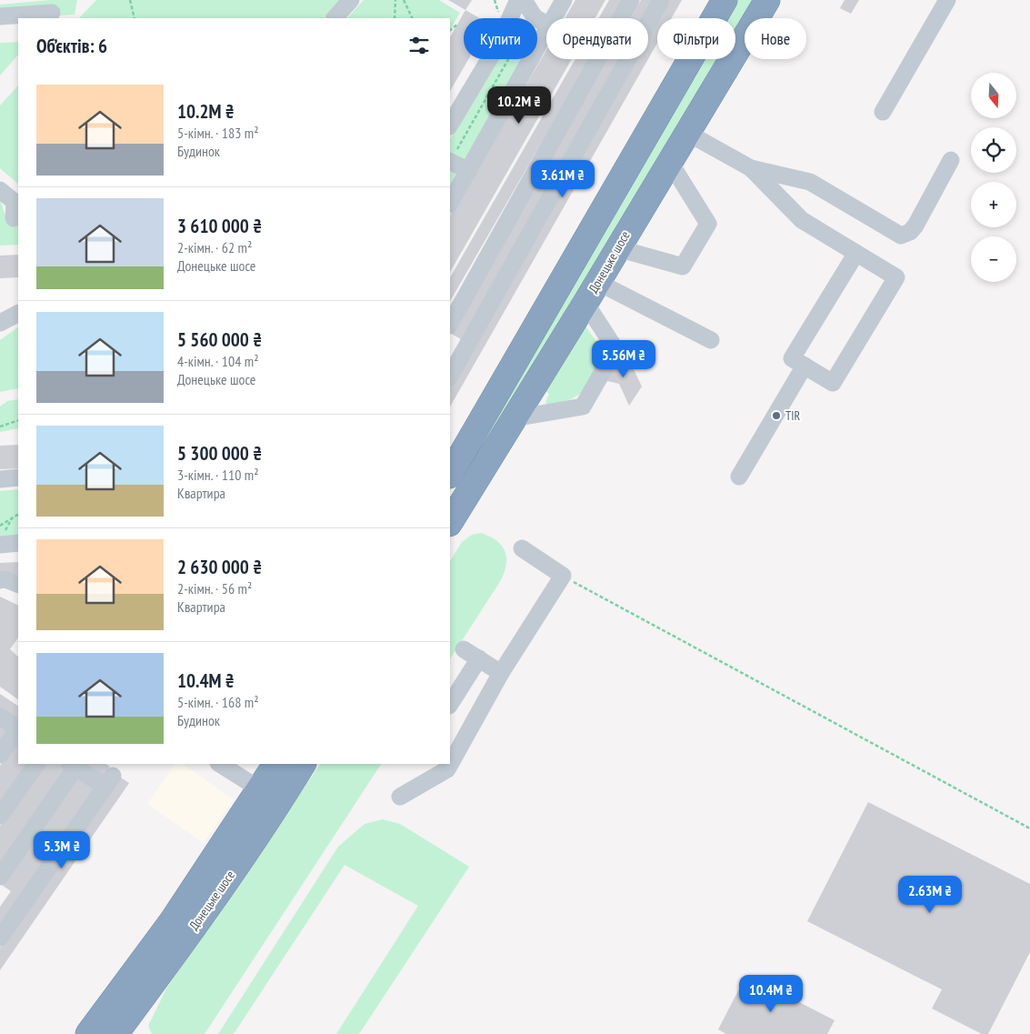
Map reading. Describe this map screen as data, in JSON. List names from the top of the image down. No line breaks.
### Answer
{"streets":{"highway":["Донецьке шосе"]},"places":["TIR"],"north":"bottom","page":{"chip":["Купити","Орендувати","Фільтри","Нове"],"heading":"Об’єктів: 6","map_buttons":["+","−"],"list":[{"name":"10.2M ₴","note":"5-кімн. · 183 m² · Будинок"},{"name":"3 610 000 ₴","note":"2-кімн. · 62 m² · Донецьке шосе"},{"name":"5 560 000 ₴","note":"4-кімн. · 104 m² · Донецьке шосе"},{"name":"5 300 000 ₴","note":"3-кімн. · 110 m² · Квартира"},{"name":"2 630 000 ₴","note":"2-кімн. · 56 m² · Квартира"},{"name":"10.4M ₴","note":"5-кімн. · 168 m² · Будинок"}],"price":["10.2M ₴","3.61M ₴","5.56M ₴","5.3M ₴","2.63M ₴","10.4M ₴"]}}
